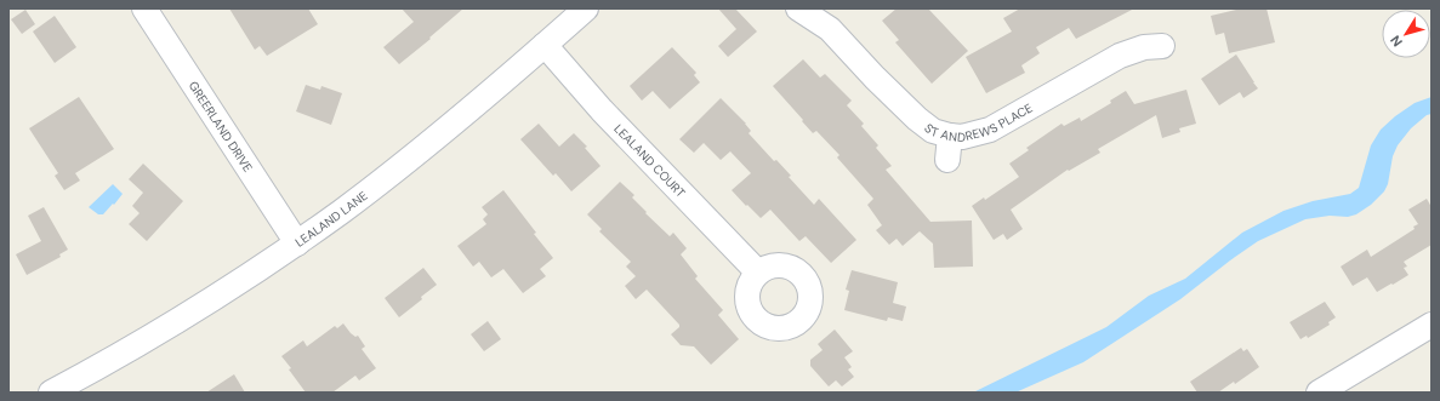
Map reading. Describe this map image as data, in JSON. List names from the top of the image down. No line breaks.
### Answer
{"streets":{"street":["ST ANDREWS PLACE","GREERLAND DRIVE","LEALAND COURT","LEALAND LANE"]},"crossings":[["GREERLAND DRIVE","LEALAND LANE"],["LEALAND COURT","LEALAND LANE"]],"north":"bottom left"}
